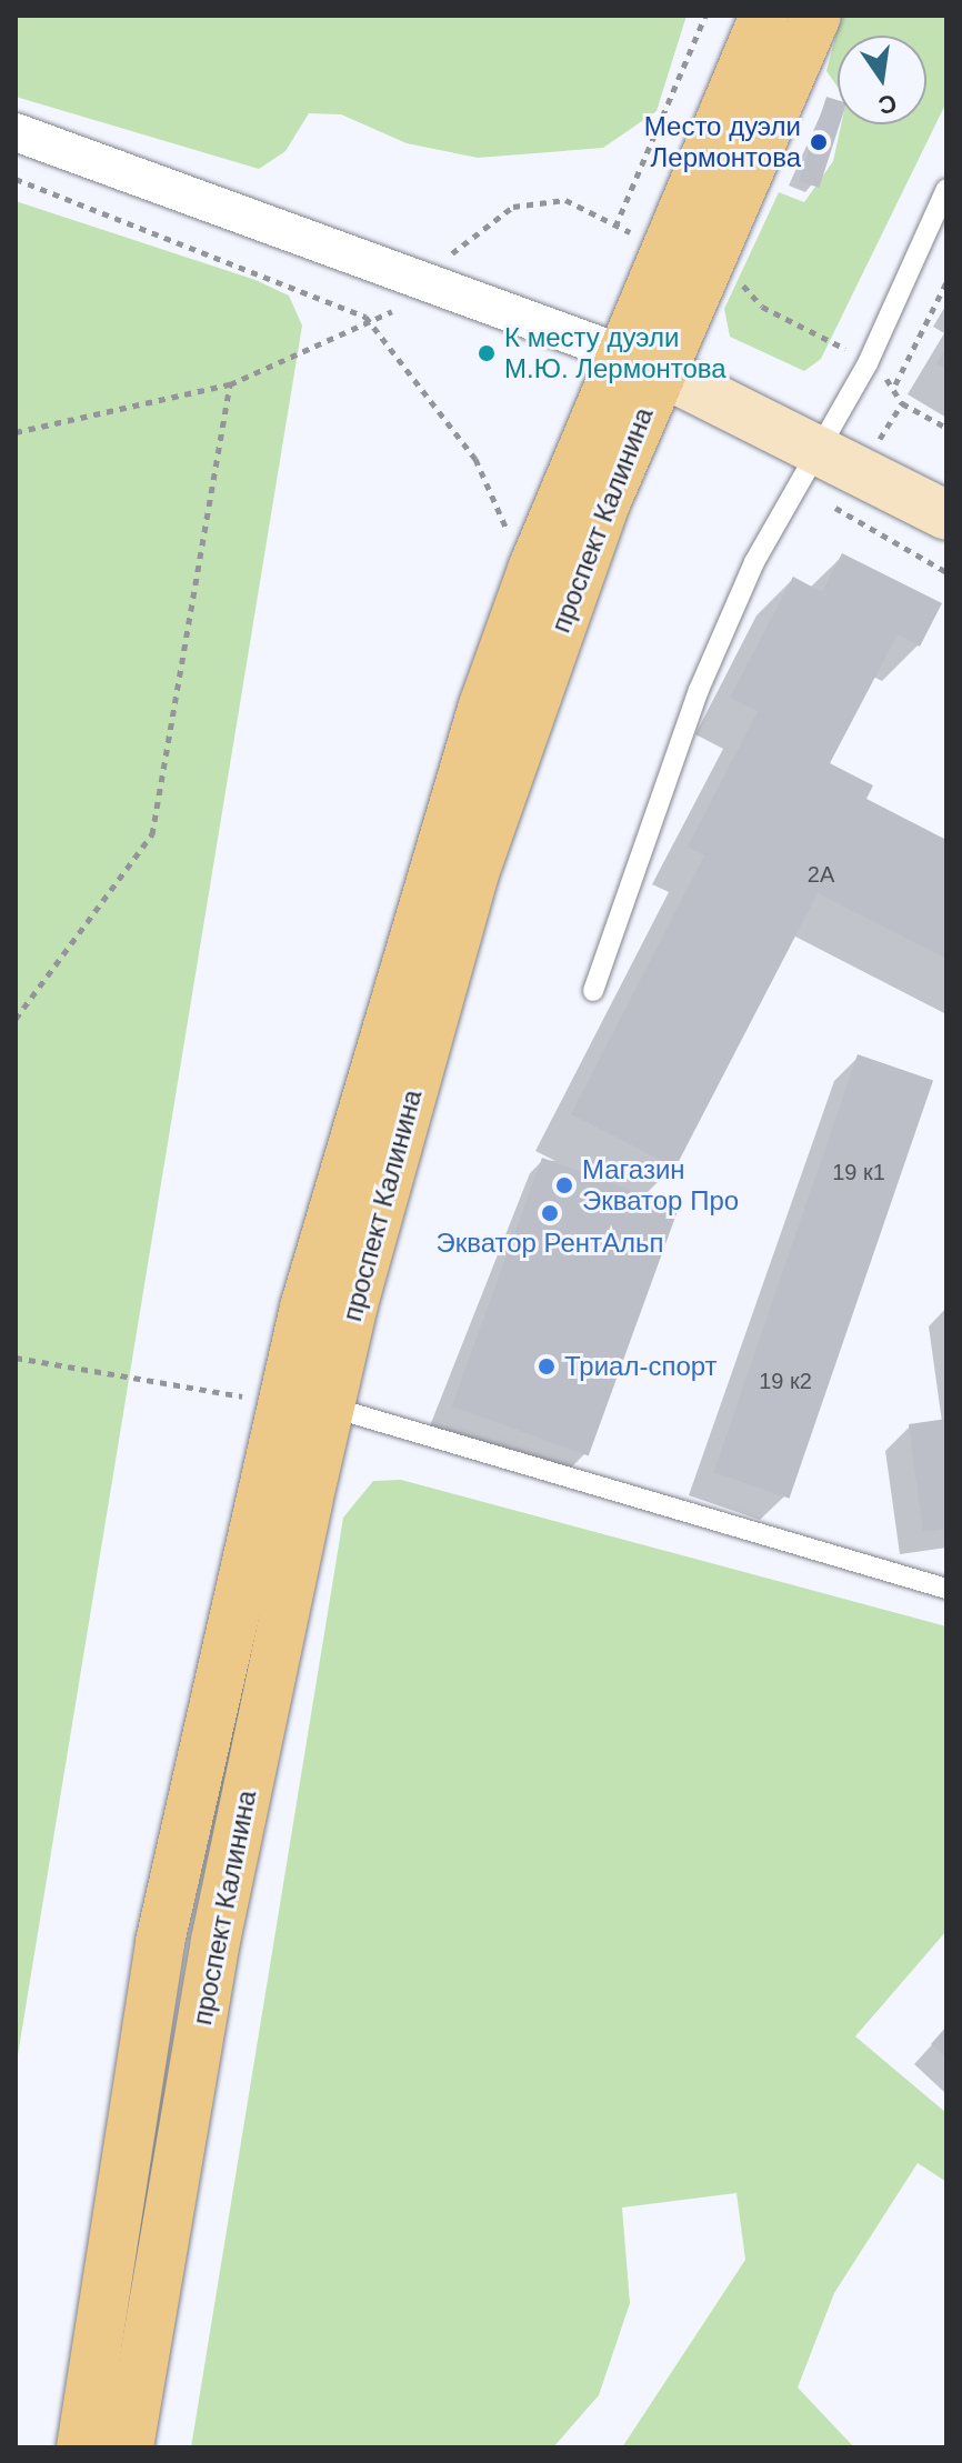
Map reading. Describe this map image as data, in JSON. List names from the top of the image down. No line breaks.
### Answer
{"streets":{"main road":["проспект Калинина"]},"places":["Место дуэли Лермонтова","К месту дуэли М.Ю. Лермонтова","Магазин Экватор Про","Экватор РентАльп","Триал-спорт"],"house_numbers":["2А","19 к1","19 к2"],"north":"bottom"}
